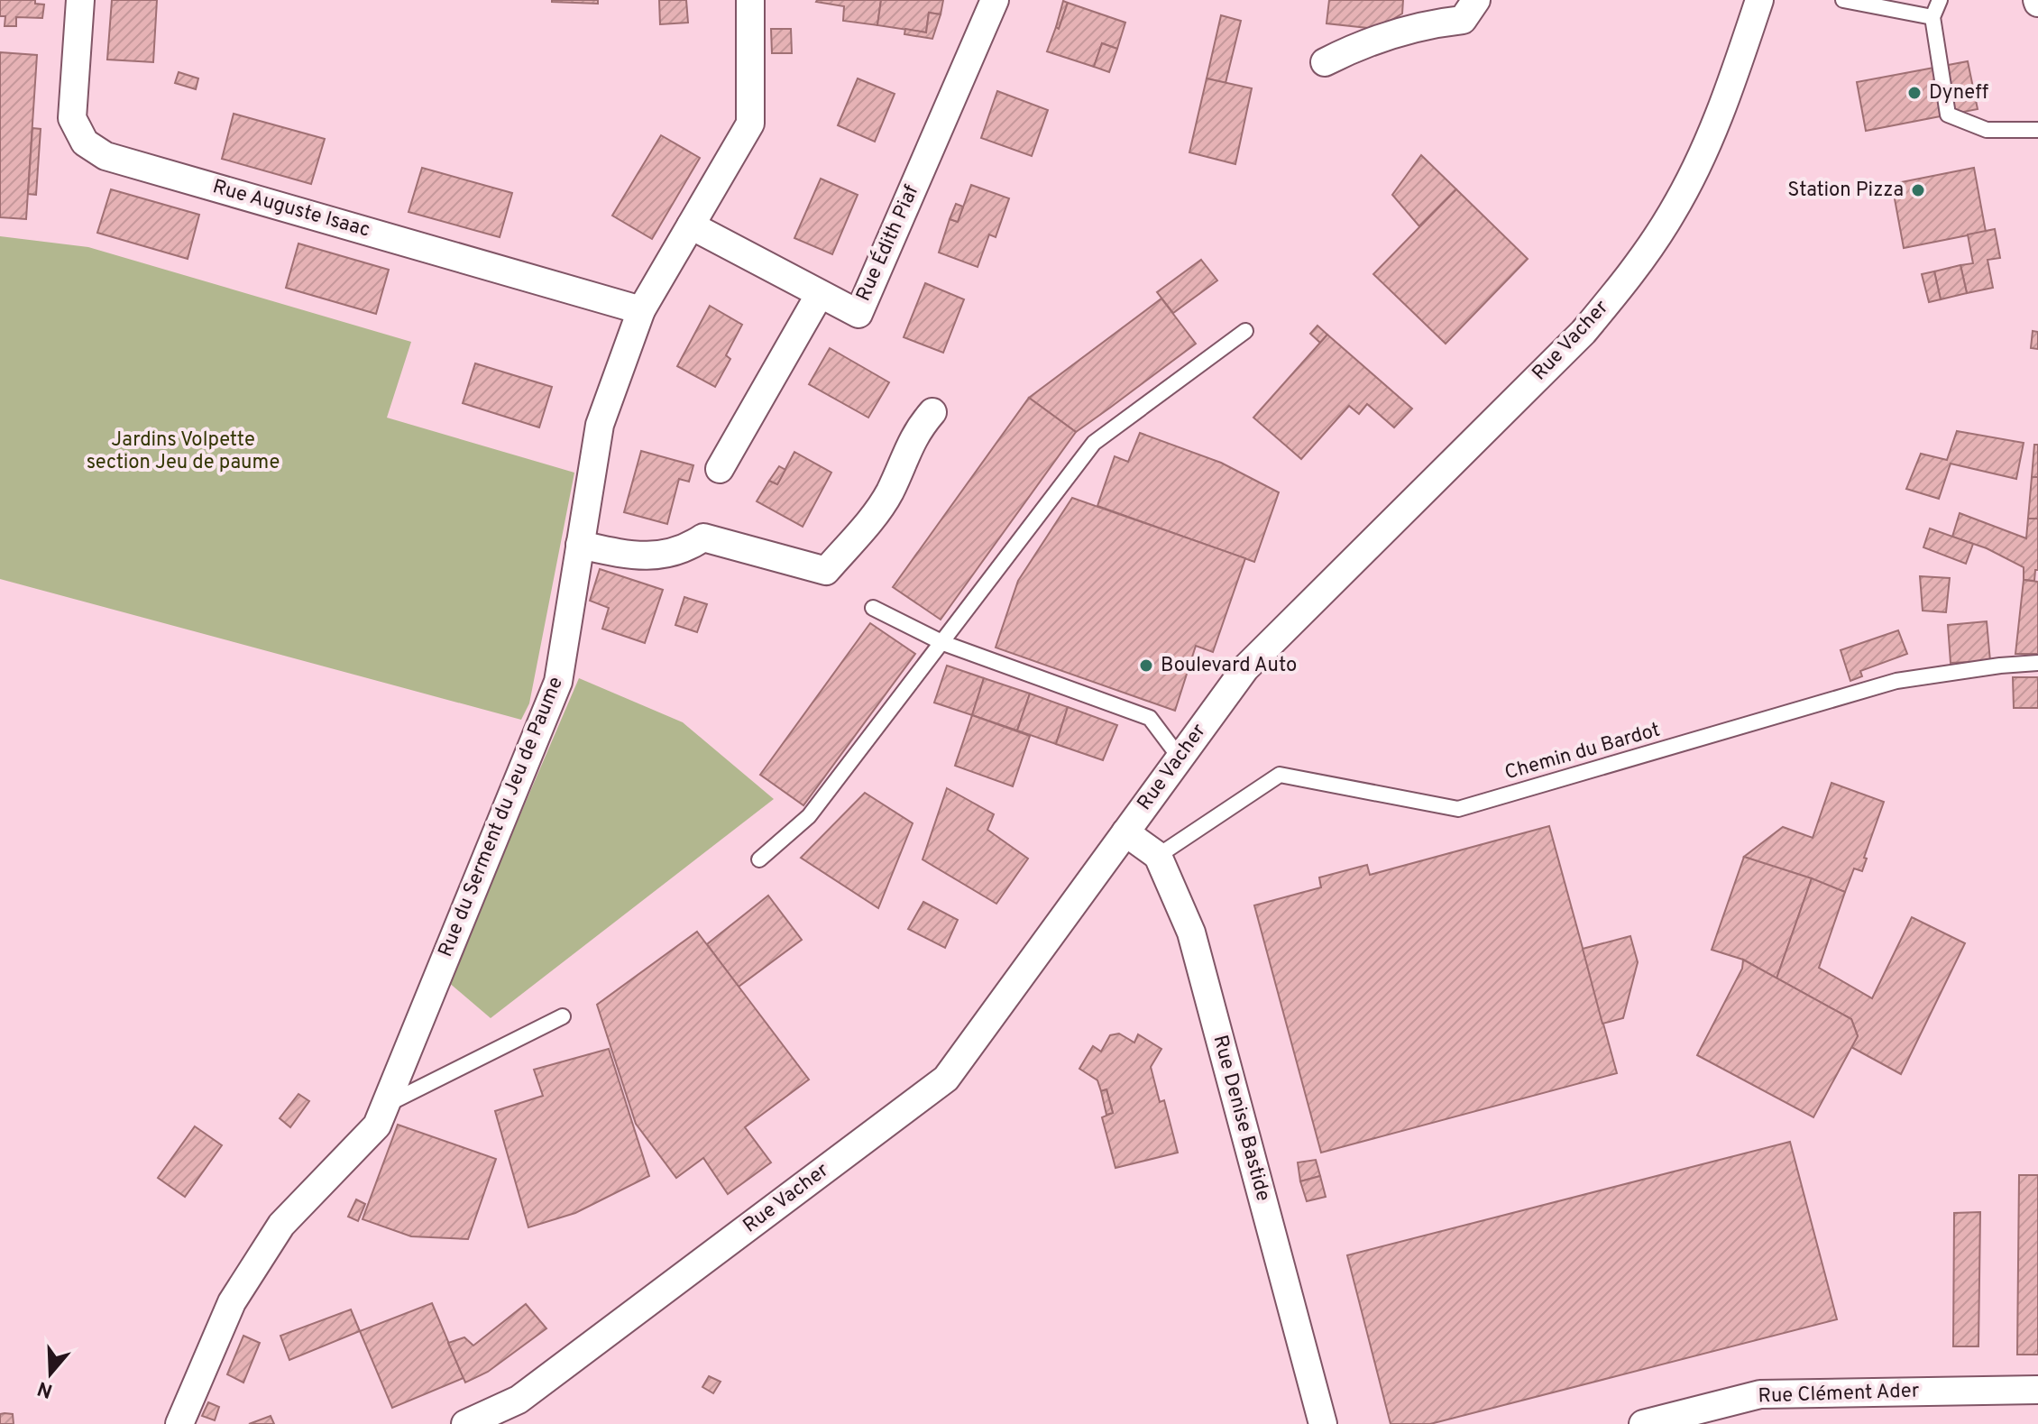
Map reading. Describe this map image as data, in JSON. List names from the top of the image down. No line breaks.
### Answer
{"streets":{"street":["Rue Auguste Isaac","Rue Édith Piaf","Rue Vacher","Rue du Serment du Jeu de Paume","Rue Denise Bastide","Rue Clément Ader"],"lane":["Chemin du Bardot"]},"crossings":[["Rue Auguste Isaac","Rue du Serment du Jeu de Paume"],["Rue Édith Piaf","Rue du Serment du Jeu de Paume"],["Chemin du Bardot","Rue Denise Bastide"]],"parks":["Jardins Volpette section Jeu de paume"],"places":["Dyneff","Station Pizza","Boulevard Auto"],"north":"bottom"}
